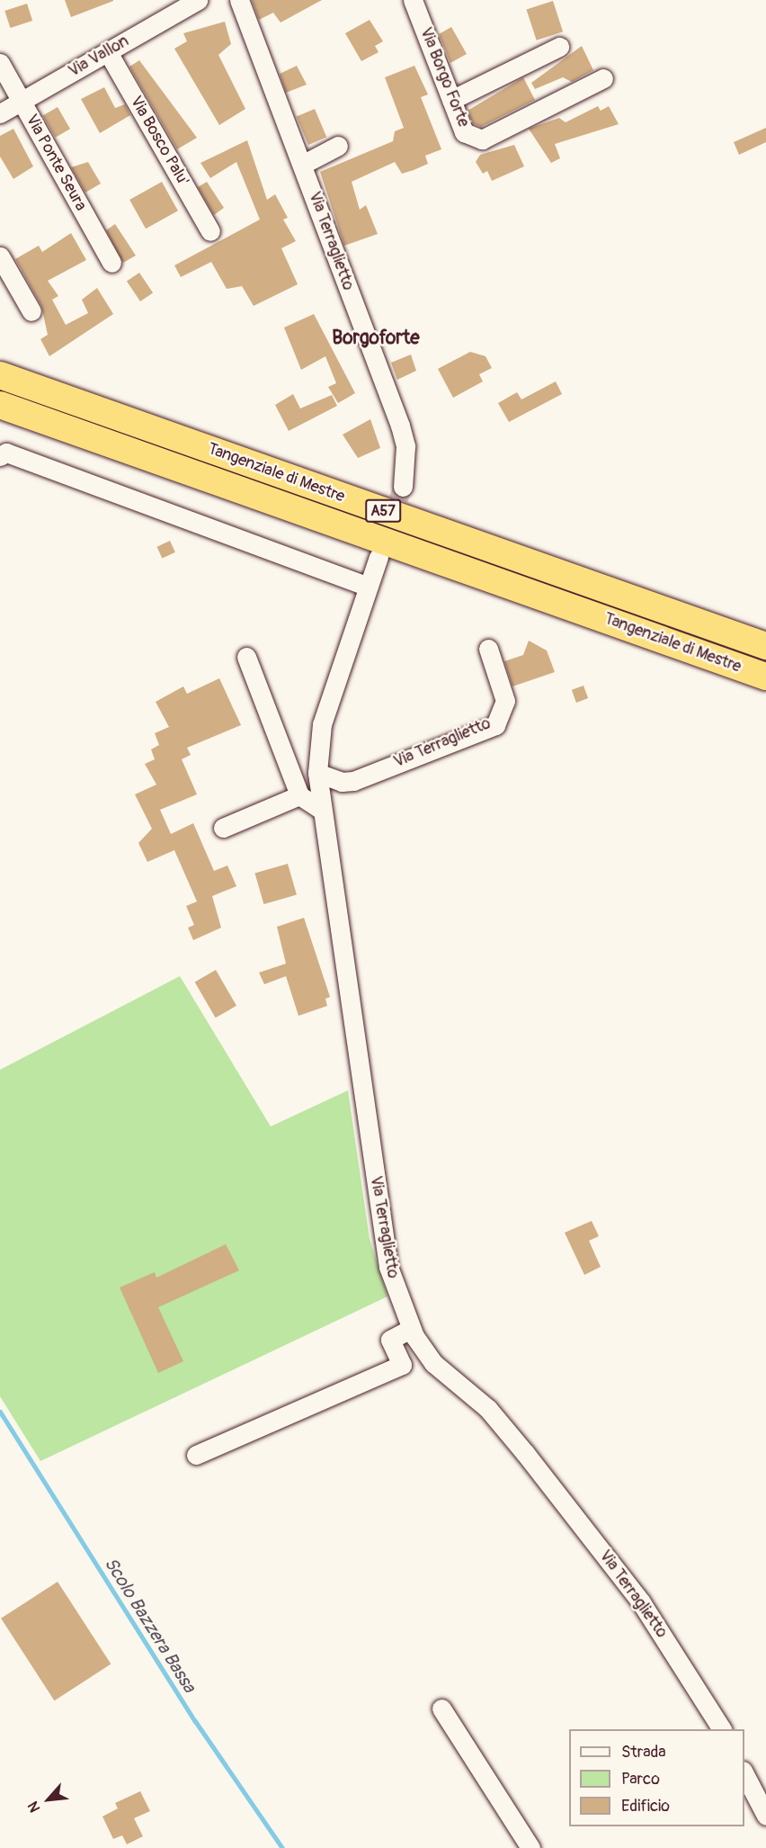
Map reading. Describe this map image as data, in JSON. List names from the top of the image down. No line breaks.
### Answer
{"streets":{"highway":["Tangenziale di Mestre","A57"],"street":["Via Vallon","Via Borgo Forte","Via Bosco Palu'","Via Ponte Seura","Via Terraglietto"]},"crossings":[["Via Vallon","Via Bosco Palu'"],["Via Vallon","Via Ponte Seura"]],"districts":["Borgoforte"],"water":["Scolo Bazzera Bassa"],"legend":["Strada","Parco","Edificio"],"north":"bottom left"}
